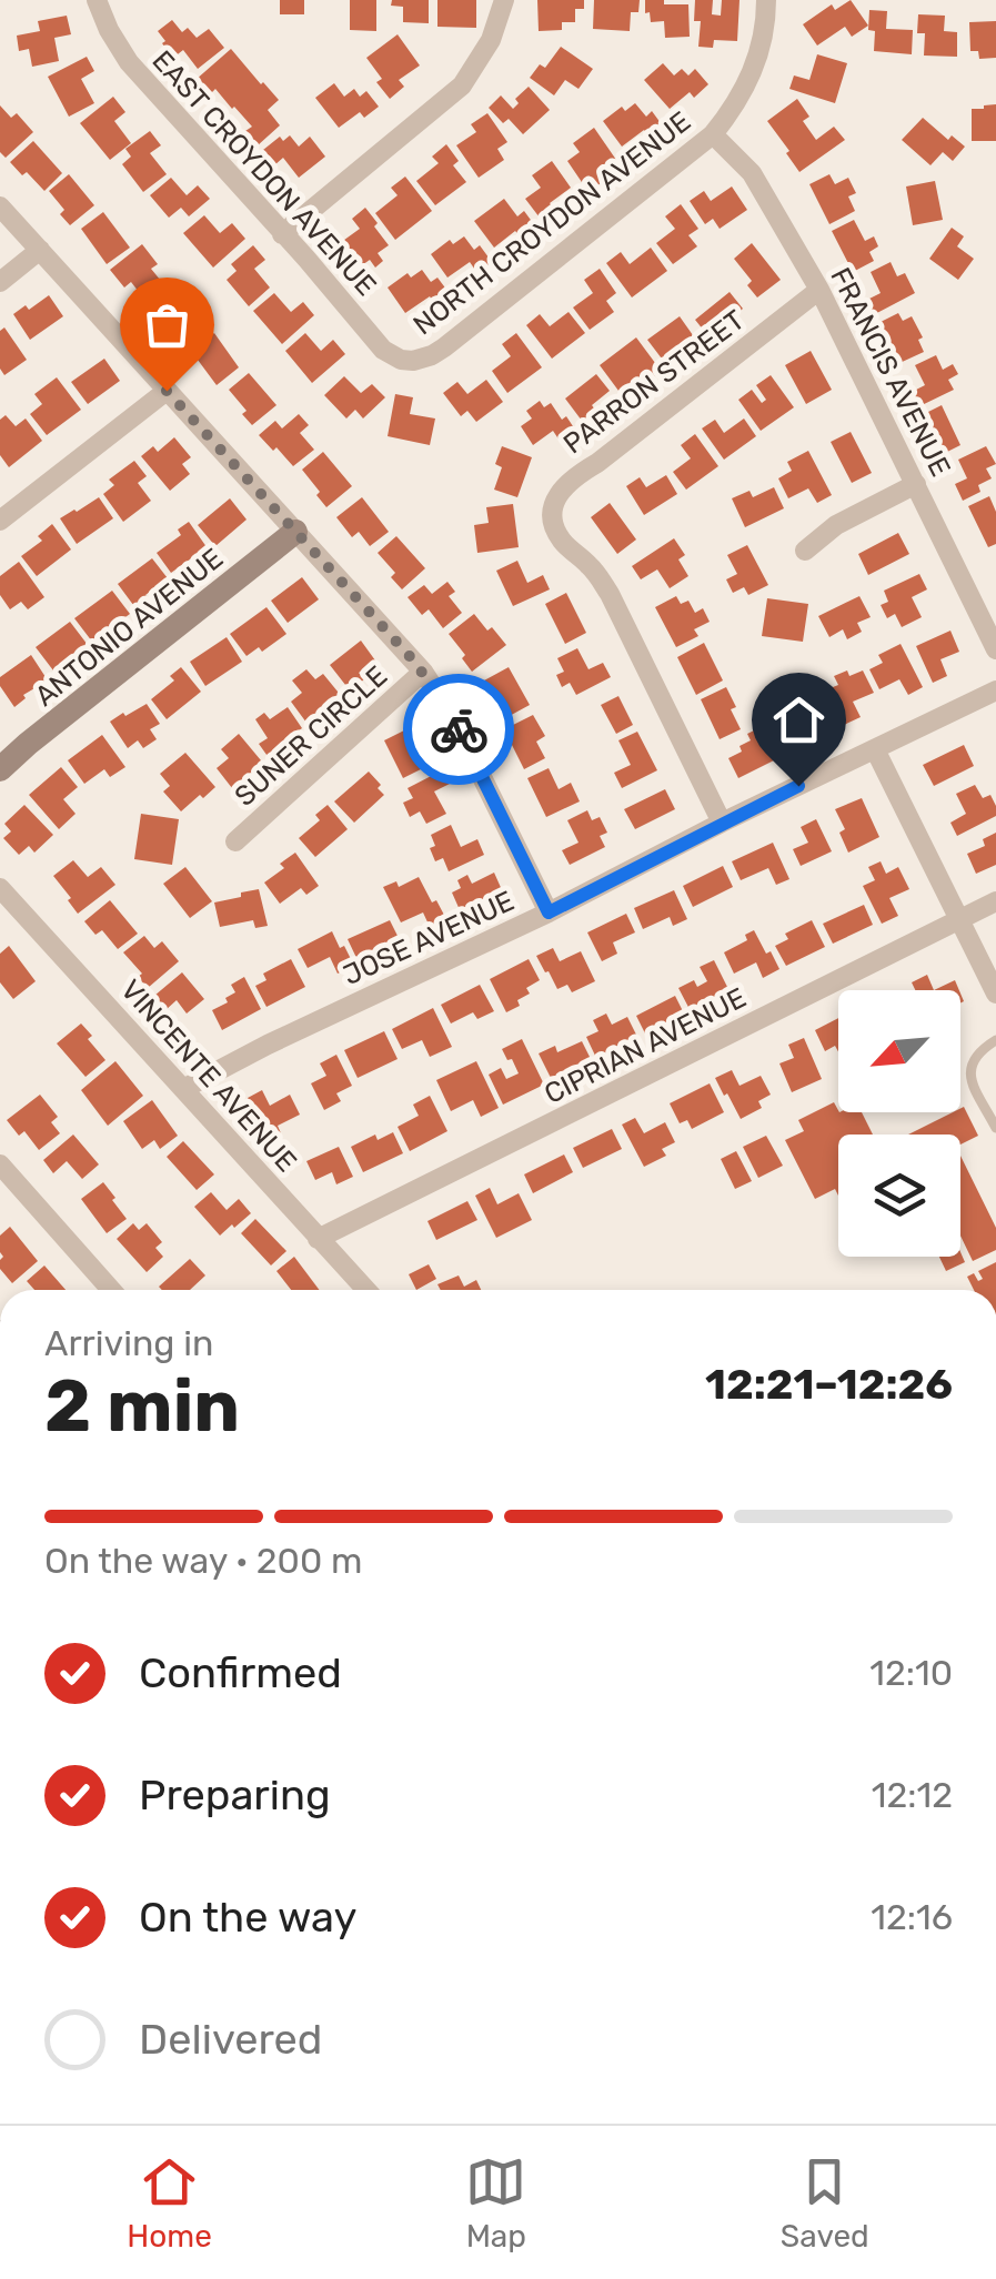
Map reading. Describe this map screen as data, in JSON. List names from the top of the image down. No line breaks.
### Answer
{"streets":{"street":["EAST CROYDON AVENUE","NORTH CROYDON AVENUE","FRANCIS AVENUE","PARRON STREET","ANTONIO AVENUE","SUNER CIRCLE","JOSE AVENUE","CIPRIAN AVENUE","VINCENTE AVENUE"]},"crossings":[["EAST CROYDON AVENUE","NORTH CROYDON AVENUE"],["NORTH CROYDON AVENUE","FRANCIS AVENUE"],["FRANCIS AVENUE","PARRON STREET"],["PARRON STREET","JOSE AVENUE"],["JOSE AVENUE","VINCENTE AVENUE"],["CIPRIAN AVENUE","VINCENTE AVENUE"]],"north":"bottom left","page":{"heading":["2 min","Arriving in","12:21–12:26"],"bar":"On the way · 200 m","list":[["Confirmed","12:10"],["Preparing","12:12"],["On the way","12:16"],"Delivered"],"tabs":["Home","Map","Saved"]}}
